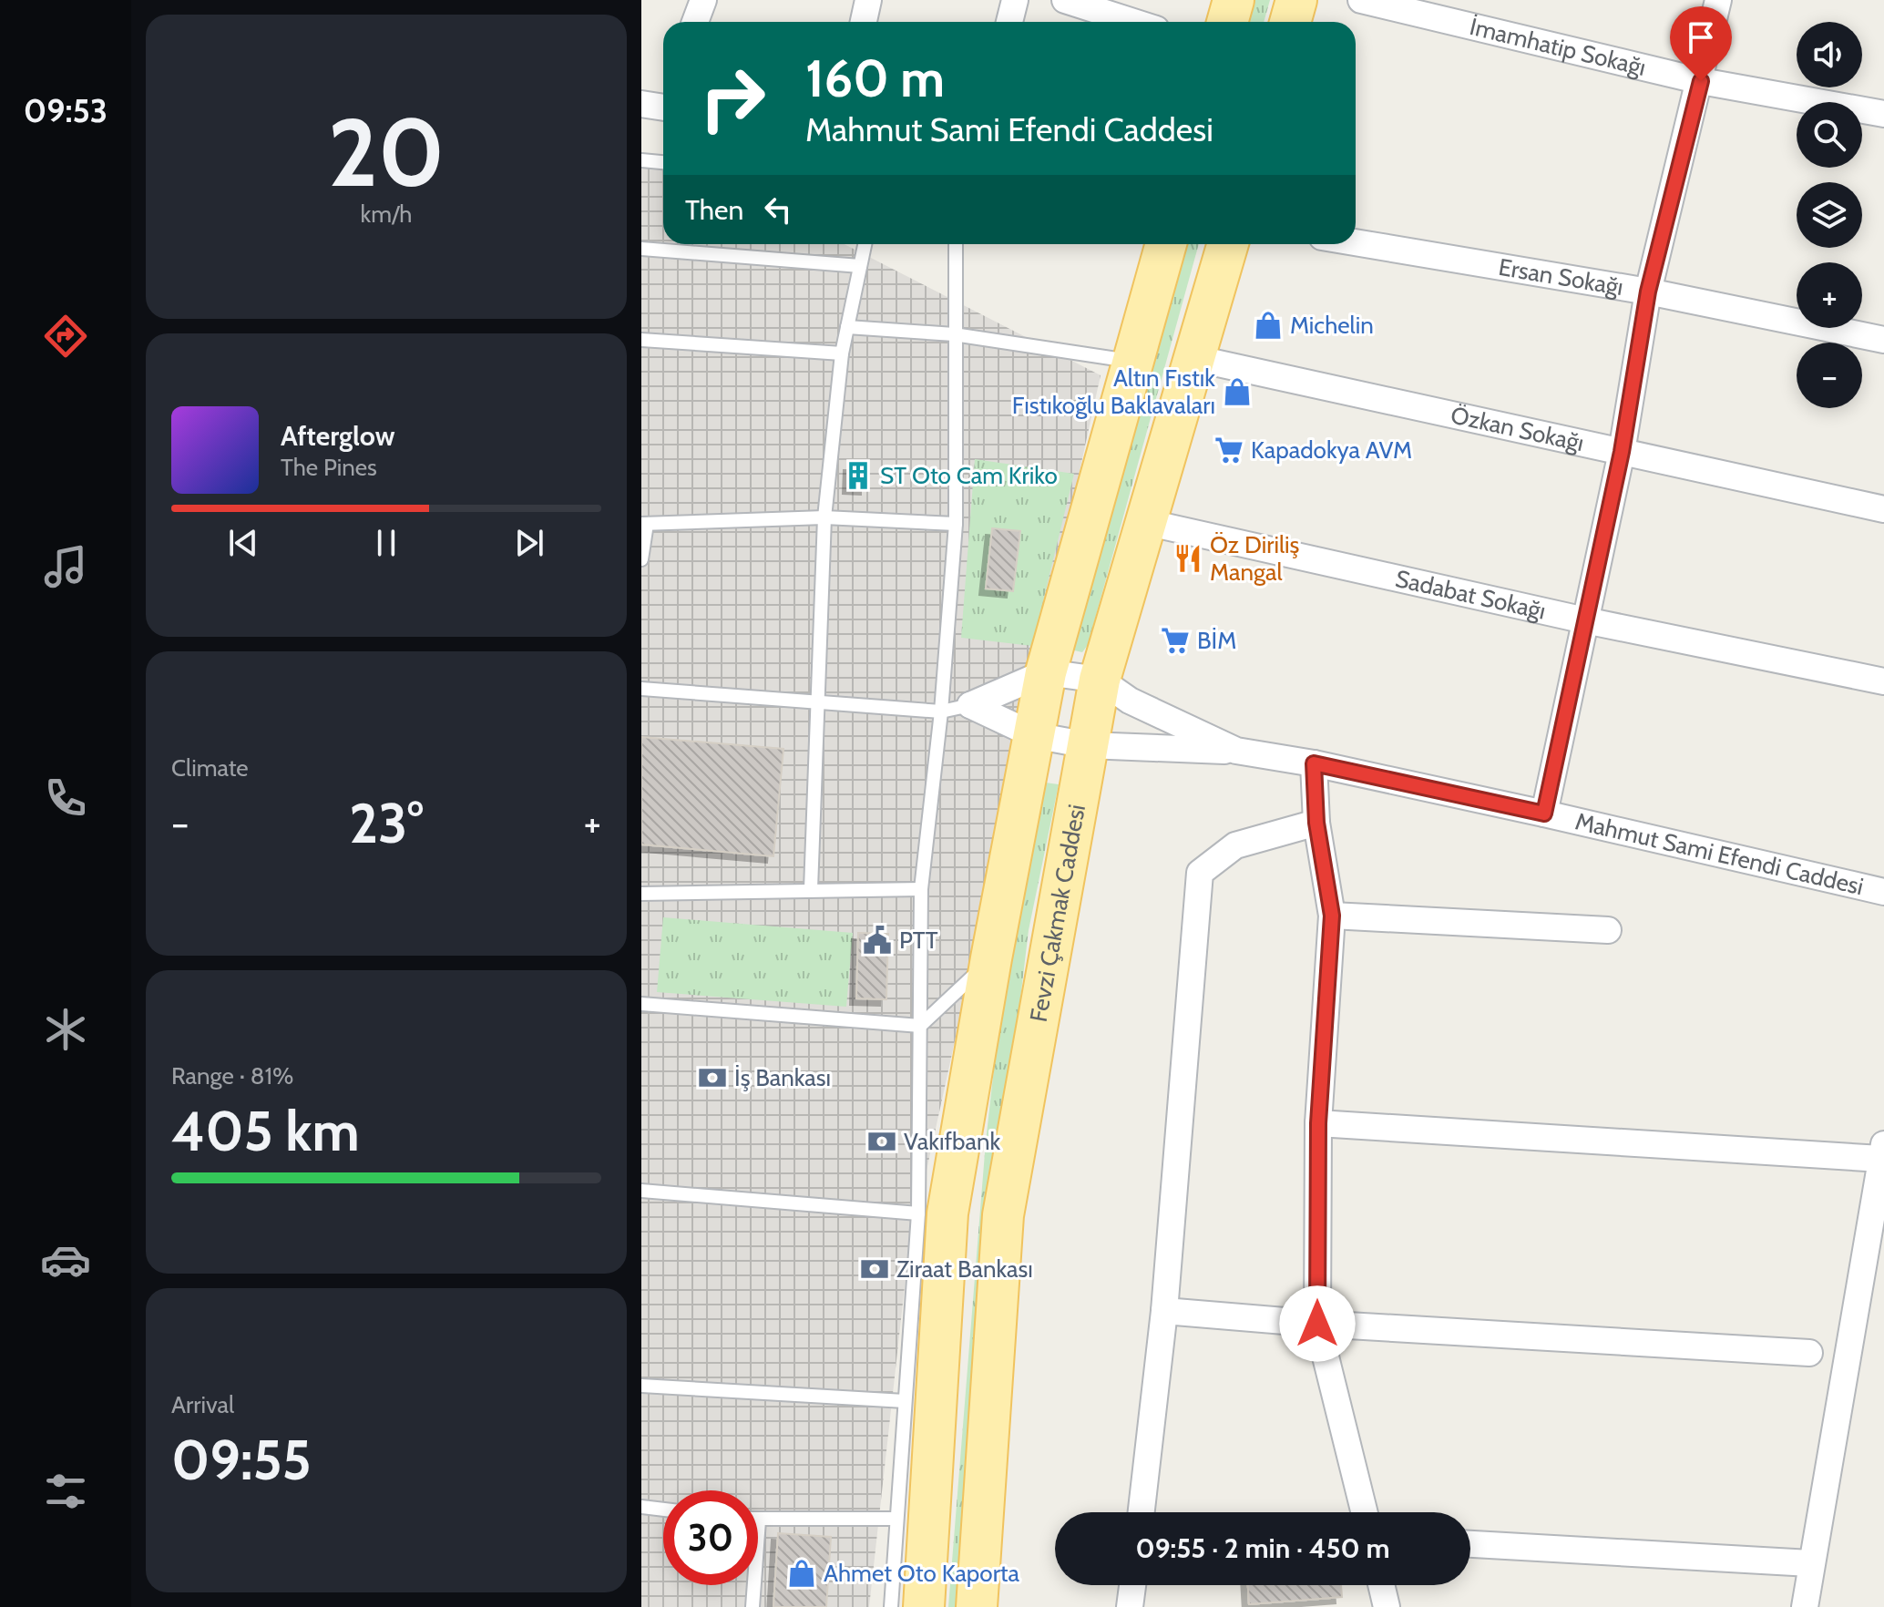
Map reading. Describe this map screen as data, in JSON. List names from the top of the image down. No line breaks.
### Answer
{"streets":{"main road":["Fevzi Çakmak Caddesi"],"street":["İmamhatip Sokağı","Ersan Sokağı","Özkan Sokağı","Sadabat Sokağı","Mahmut Sami Efendi Caddesi"]},"crossings":[["Özkan Sokağı","Fevzi Çakmak Caddesi"],["Sadabat Sokağı","Fevzi Çakmak Caddesi"],["Mahmut Sami Efendi Caddesi","Fevzi Çakmak Caddesi"]],"places":{"shop":["Michelin","Altın Fıstık Fıstıkoğlu Baklavaları","Ahmet Oto Kaporta"],"supermarket":["Kapadokya AVM","BİM"],"building":["ST Oto Cam Kriko"],"restaurant":["Öz Diriliş Mangal"],"public building":["PTT"],"bank":["İş Bankası","Vakıfbank","Ziraat Bankası"]},"page":{"tabs":"09:53","tile":[["20","km/h"],"Climate",["Range · 81%","405 km"],["Arrival","09:55"]],"map_buttons":["+","−"],"turn":["160 m","Mahmut Sami Efendi Caddesi"],"then":"Then","song":["Afterglow","The Pines"],"heat":["−","23°","+"],"limit":"30","trip":"09:55 · 2 min · 450 m"}}
